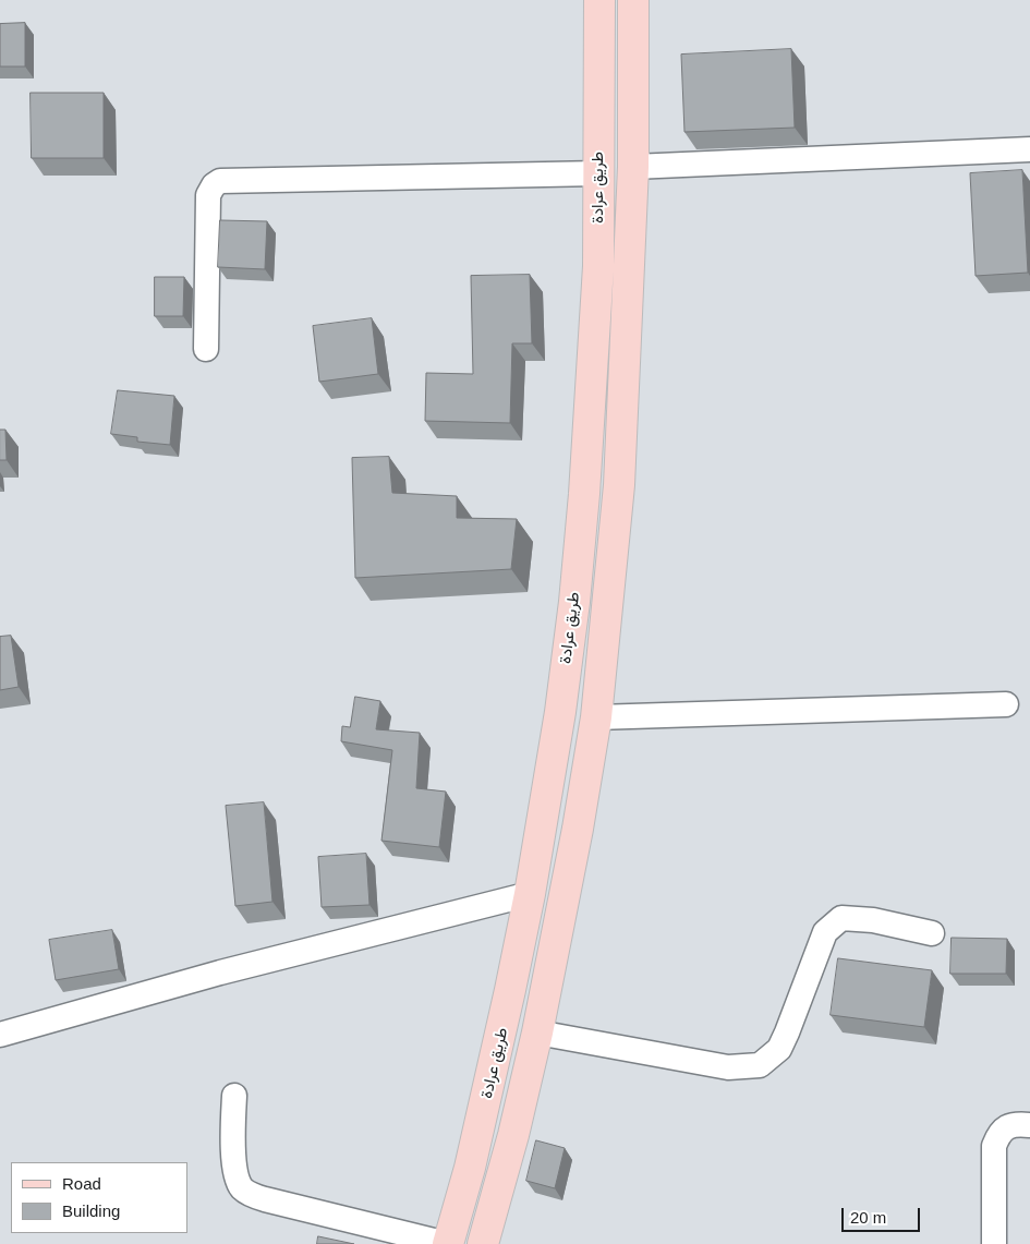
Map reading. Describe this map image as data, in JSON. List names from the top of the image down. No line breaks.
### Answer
{"streets":{"main road":["طريق عرادة"]},"legend":["Road","Building"],"scale_bar":"20 m"}
